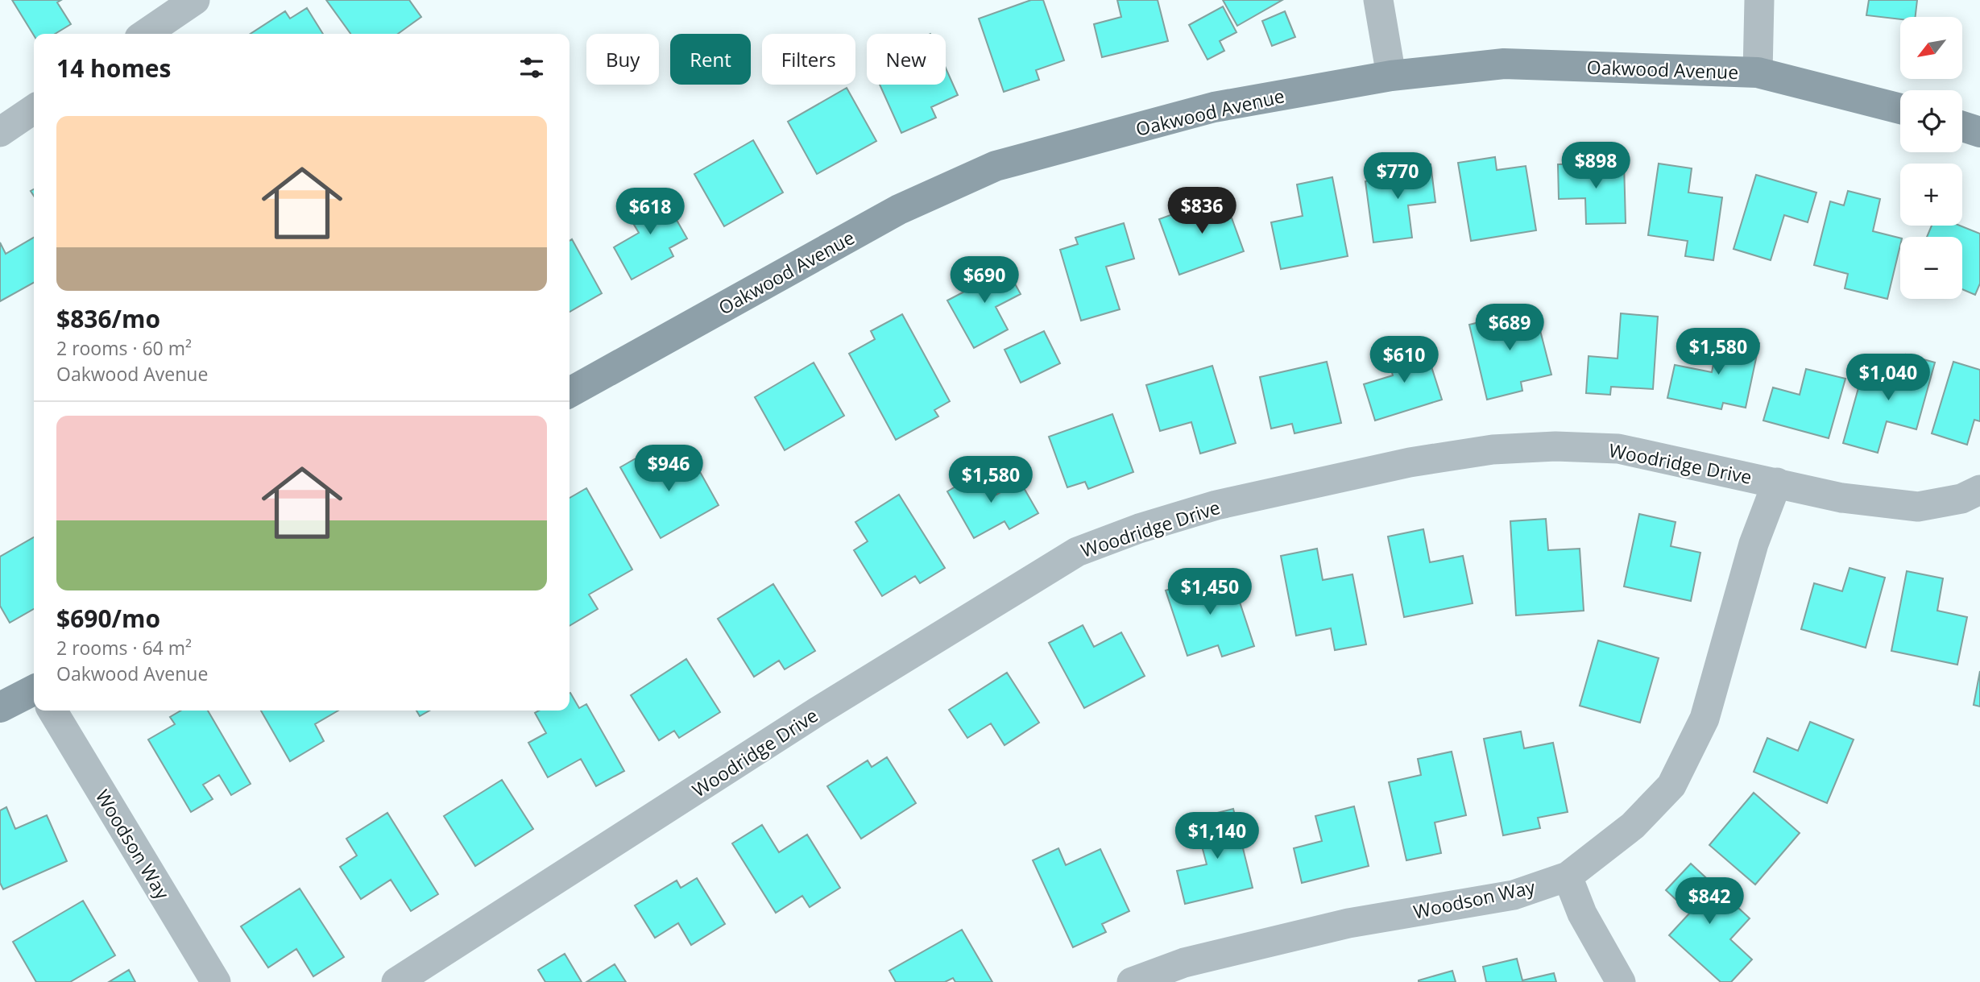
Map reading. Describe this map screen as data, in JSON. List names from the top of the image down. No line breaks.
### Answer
{"streets":{"main road":["Oakwood Avenue"],"street":["Woodridge Drive","Woodson Way"]},"crossings":[["Woodridge Drive","Woodson Way"]],"north":"bottom left","page":{"map_buttons":["+","−"],"chip":["Buy","Rent","Filters","New"],"heading":"14 homes","list":[{"name":"$836/mo","note":"2 rooms · 60 m² · Oakwood Avenue"},{"name":"$690/mo","note":"2 rooms · 64 m² · Oakwood Avenue"}],"price":["$898","$770","$836","$618","$690","$689","$1,580","$610","$1,040","$946","$1,580","$1,450","$1,140","$842"]}}
